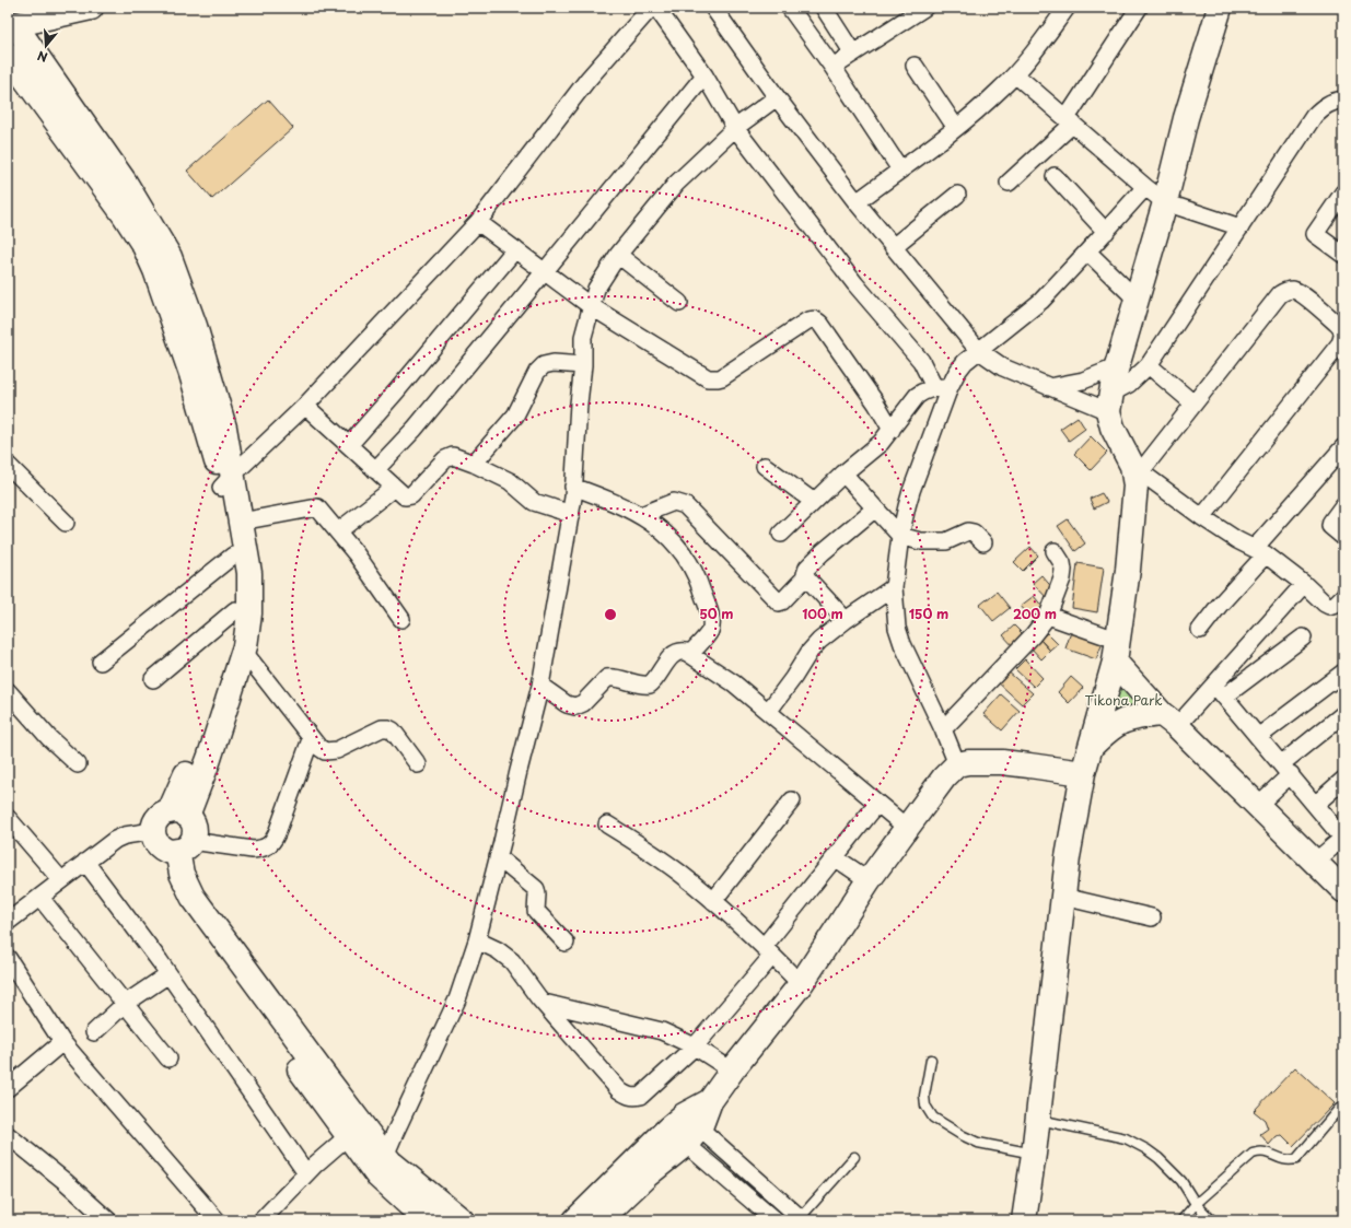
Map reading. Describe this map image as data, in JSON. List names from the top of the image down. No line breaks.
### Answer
{"parks":["Tikona Park"],"north":"bottom","rings":["50 m","100 m","150 m","200 m"]}
